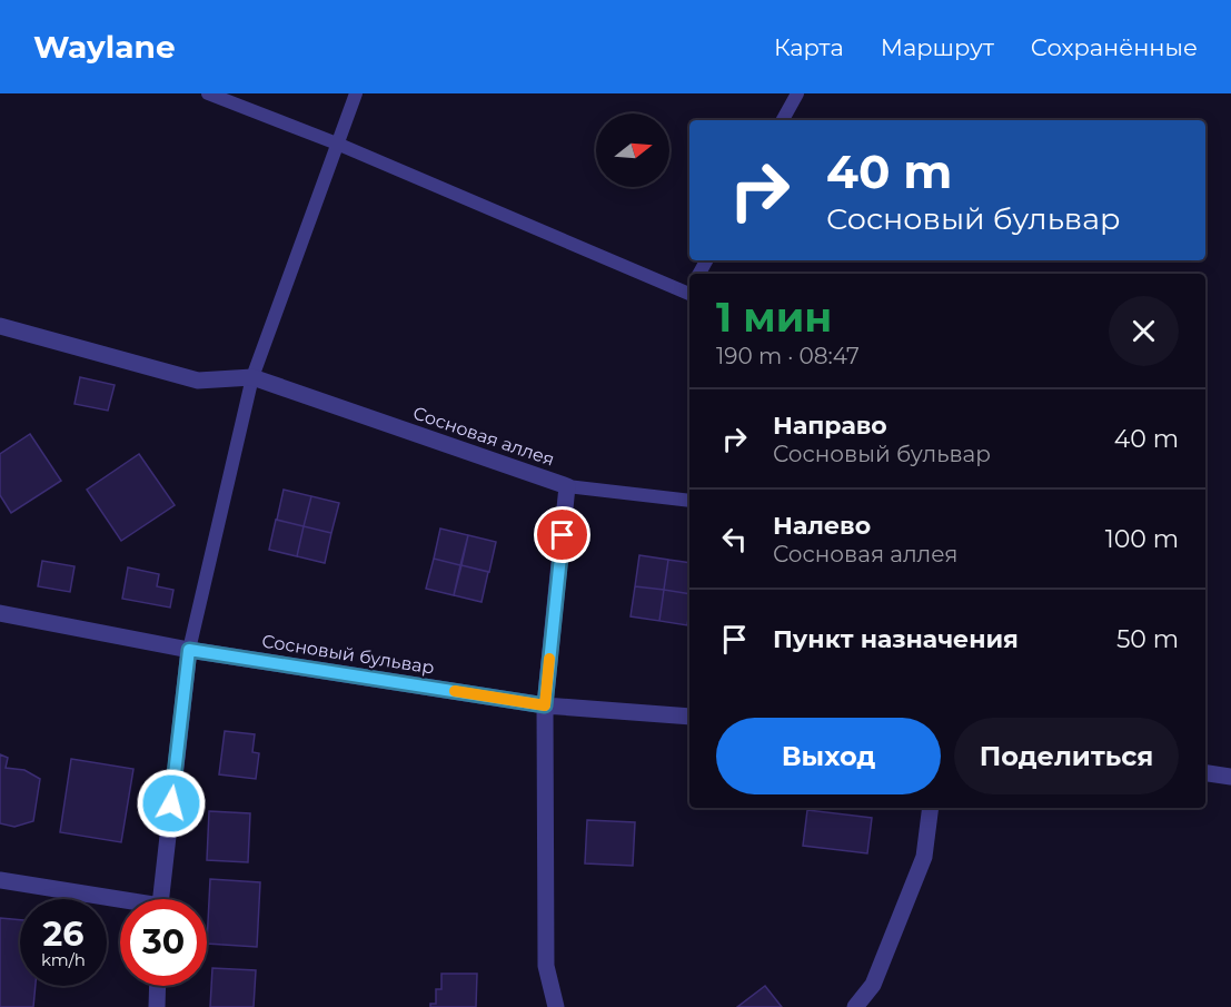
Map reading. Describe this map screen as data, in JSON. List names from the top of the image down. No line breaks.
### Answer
{"streets":{"street":["Сосновая аллея","Сосновый бульвар"]},"crossings":[["Сосновая аллея","Сосновый бульвар"]],"north":"right","page":{"header":"Waylane","nav":["Карта","Маршрут","Сохранённые"],"turn":["40 m","Сосновый бульвар"],"heading":["1 мин","190 m · 08:47"],"list":[{"name":"Направо","note":"Сосновый бульвар","value":"40 m"},{"name":"Налево","note":"Сосновая аллея","value":"100 m"},{"name":"Пункт назначения","value":"50 m"}],"buttons":["Выход","Поделиться"],"speed":"26 km/h","limit":"30"}}
